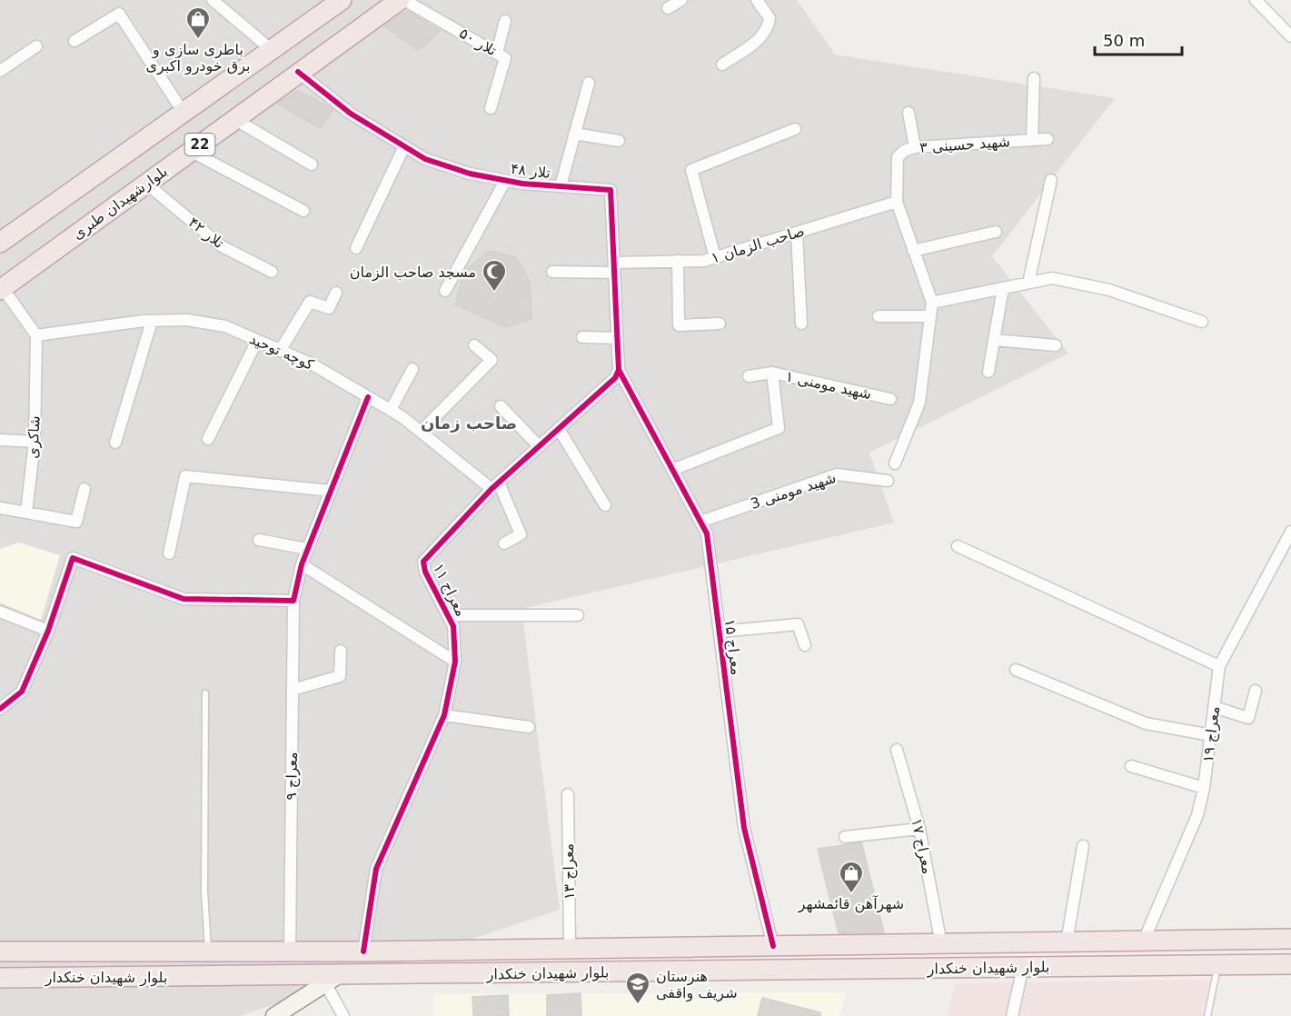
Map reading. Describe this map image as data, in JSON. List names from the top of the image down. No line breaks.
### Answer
{"streets":{"highway":["22","بلوارشهیدان طبری","بلوار شهیدان خنکدار"],"street":["تلار ۵۰","شهید حسینی ۳","تلار ۴۸","تلار ۴۲","صاحب الزمان ۱","کوچه توحید","شهید مومنی ۱","شاکری","شهید مومنی 3","معراج ۱۱","معراج ۱۵","معراج ۱۹","معراج ۹","معراج ۱۷","معراج ۱۳"]},"crossings":[["شهید حسینی ۳","صاحب الزمان ۱"],["تلار ۴۸","بلوارشهیدان طبری"],["تلار ۴۸","صاحب الزمان ۱"],["تلار ۴۸","معراج ۱۱"],["تلار ۴۸","معراج ۱۵"],["بلوارشهیدان طبری","تلار ۴۲"],["کوچه توحید","شاکری"],["کوچه توحید","معراج ۱۱"],["کوچه توحید","معراج ۹"],["شهید مومنی ۱","معراج ۱۵"],["شهید مومنی 3","معراج ۱۵"],["معراج ۱۱","معراج ۱۵"],["معراج ۱۱","بلوار شهیدان خنکدار"],["معراج ۱۵","بلوار شهیدان خنکدار"],["معراج ۱۹","بلوار شهیدان خنکدار"],["معراج ۹","بلوار شهیدان خنکدار"],["معراج ۱۷","بلوار شهیدان خنکدار"],["معراج ۱۳","بلوار شهیدان خنکدار"]],"districts":["صاحب زمان"],"places":{"shop":["باطری سازی و برق خودرو اکبری","شهرآهن قائمشهر"],"mosque":["مسجد صاحب الزمان"],"school or university":["هنرستان شریف واقفی"]},"scale_bar":"50 m"}
